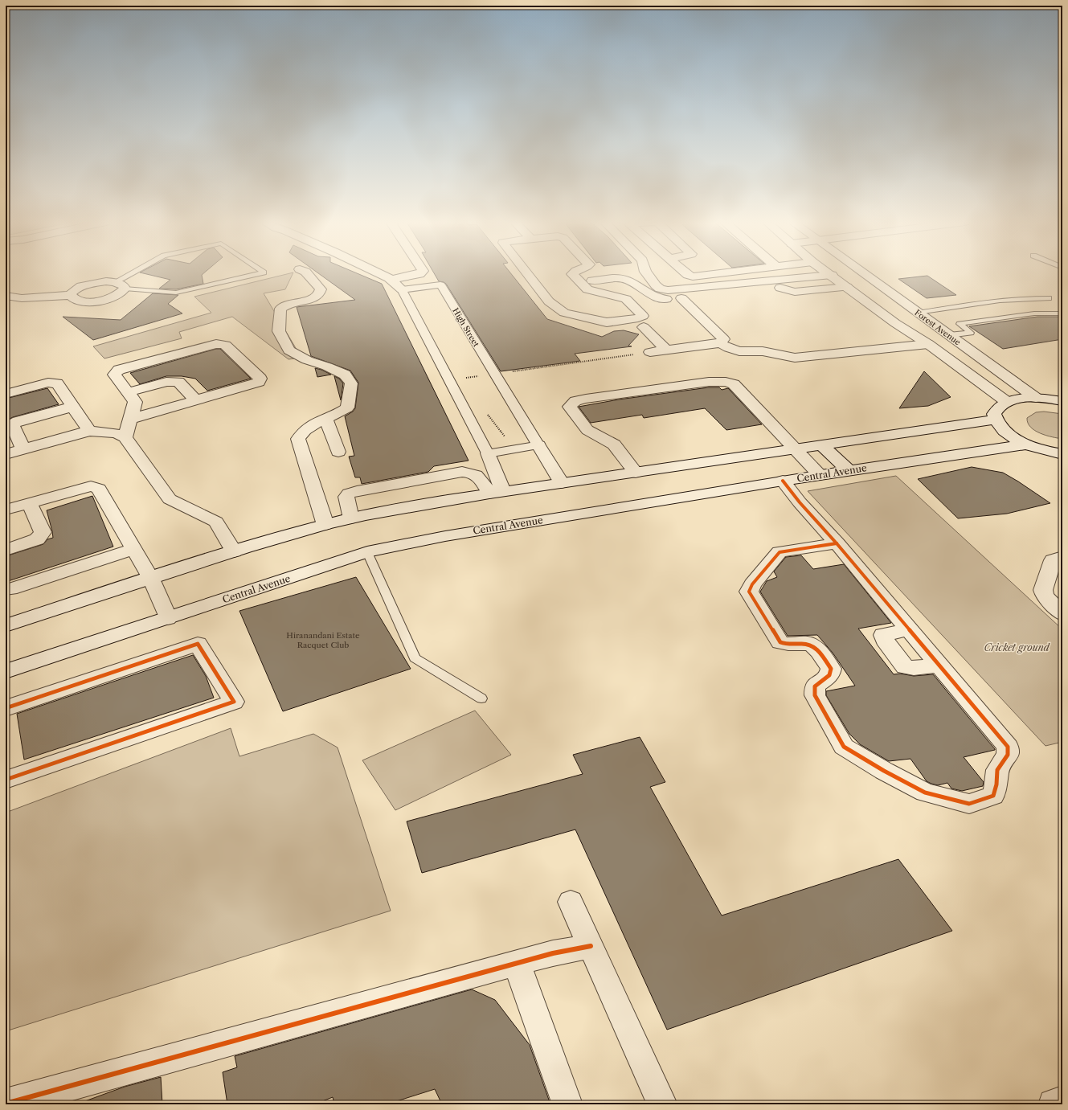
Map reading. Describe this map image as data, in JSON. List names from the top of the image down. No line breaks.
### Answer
{"streets":{"street":["High Street","Forest Avenue","Central Avenue"]},"parks":["Cricket ground"],"house_numbers":["Hiranandani Estate Racquet Club"]}
